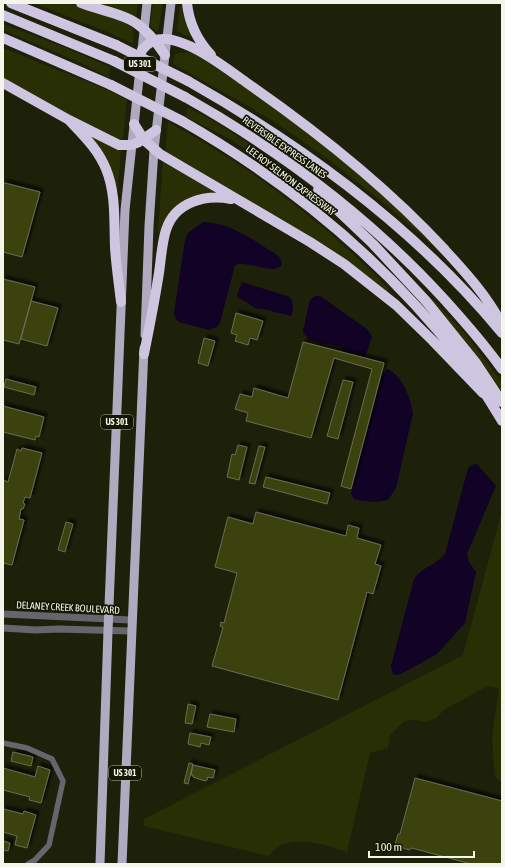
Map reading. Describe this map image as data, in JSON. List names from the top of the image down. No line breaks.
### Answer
{"streets":{"highway":["REVERSIBLE EXPRESS LANES","LEE ROY SELMON EXPRESSWAY"],"main road":["US 301"],"street":["DELANEY CREEK BOULEVARD"]},"crossings":[["US 301","DELANEY CREEK BOULEVARD"]],"scale_bar":"100 m"}
